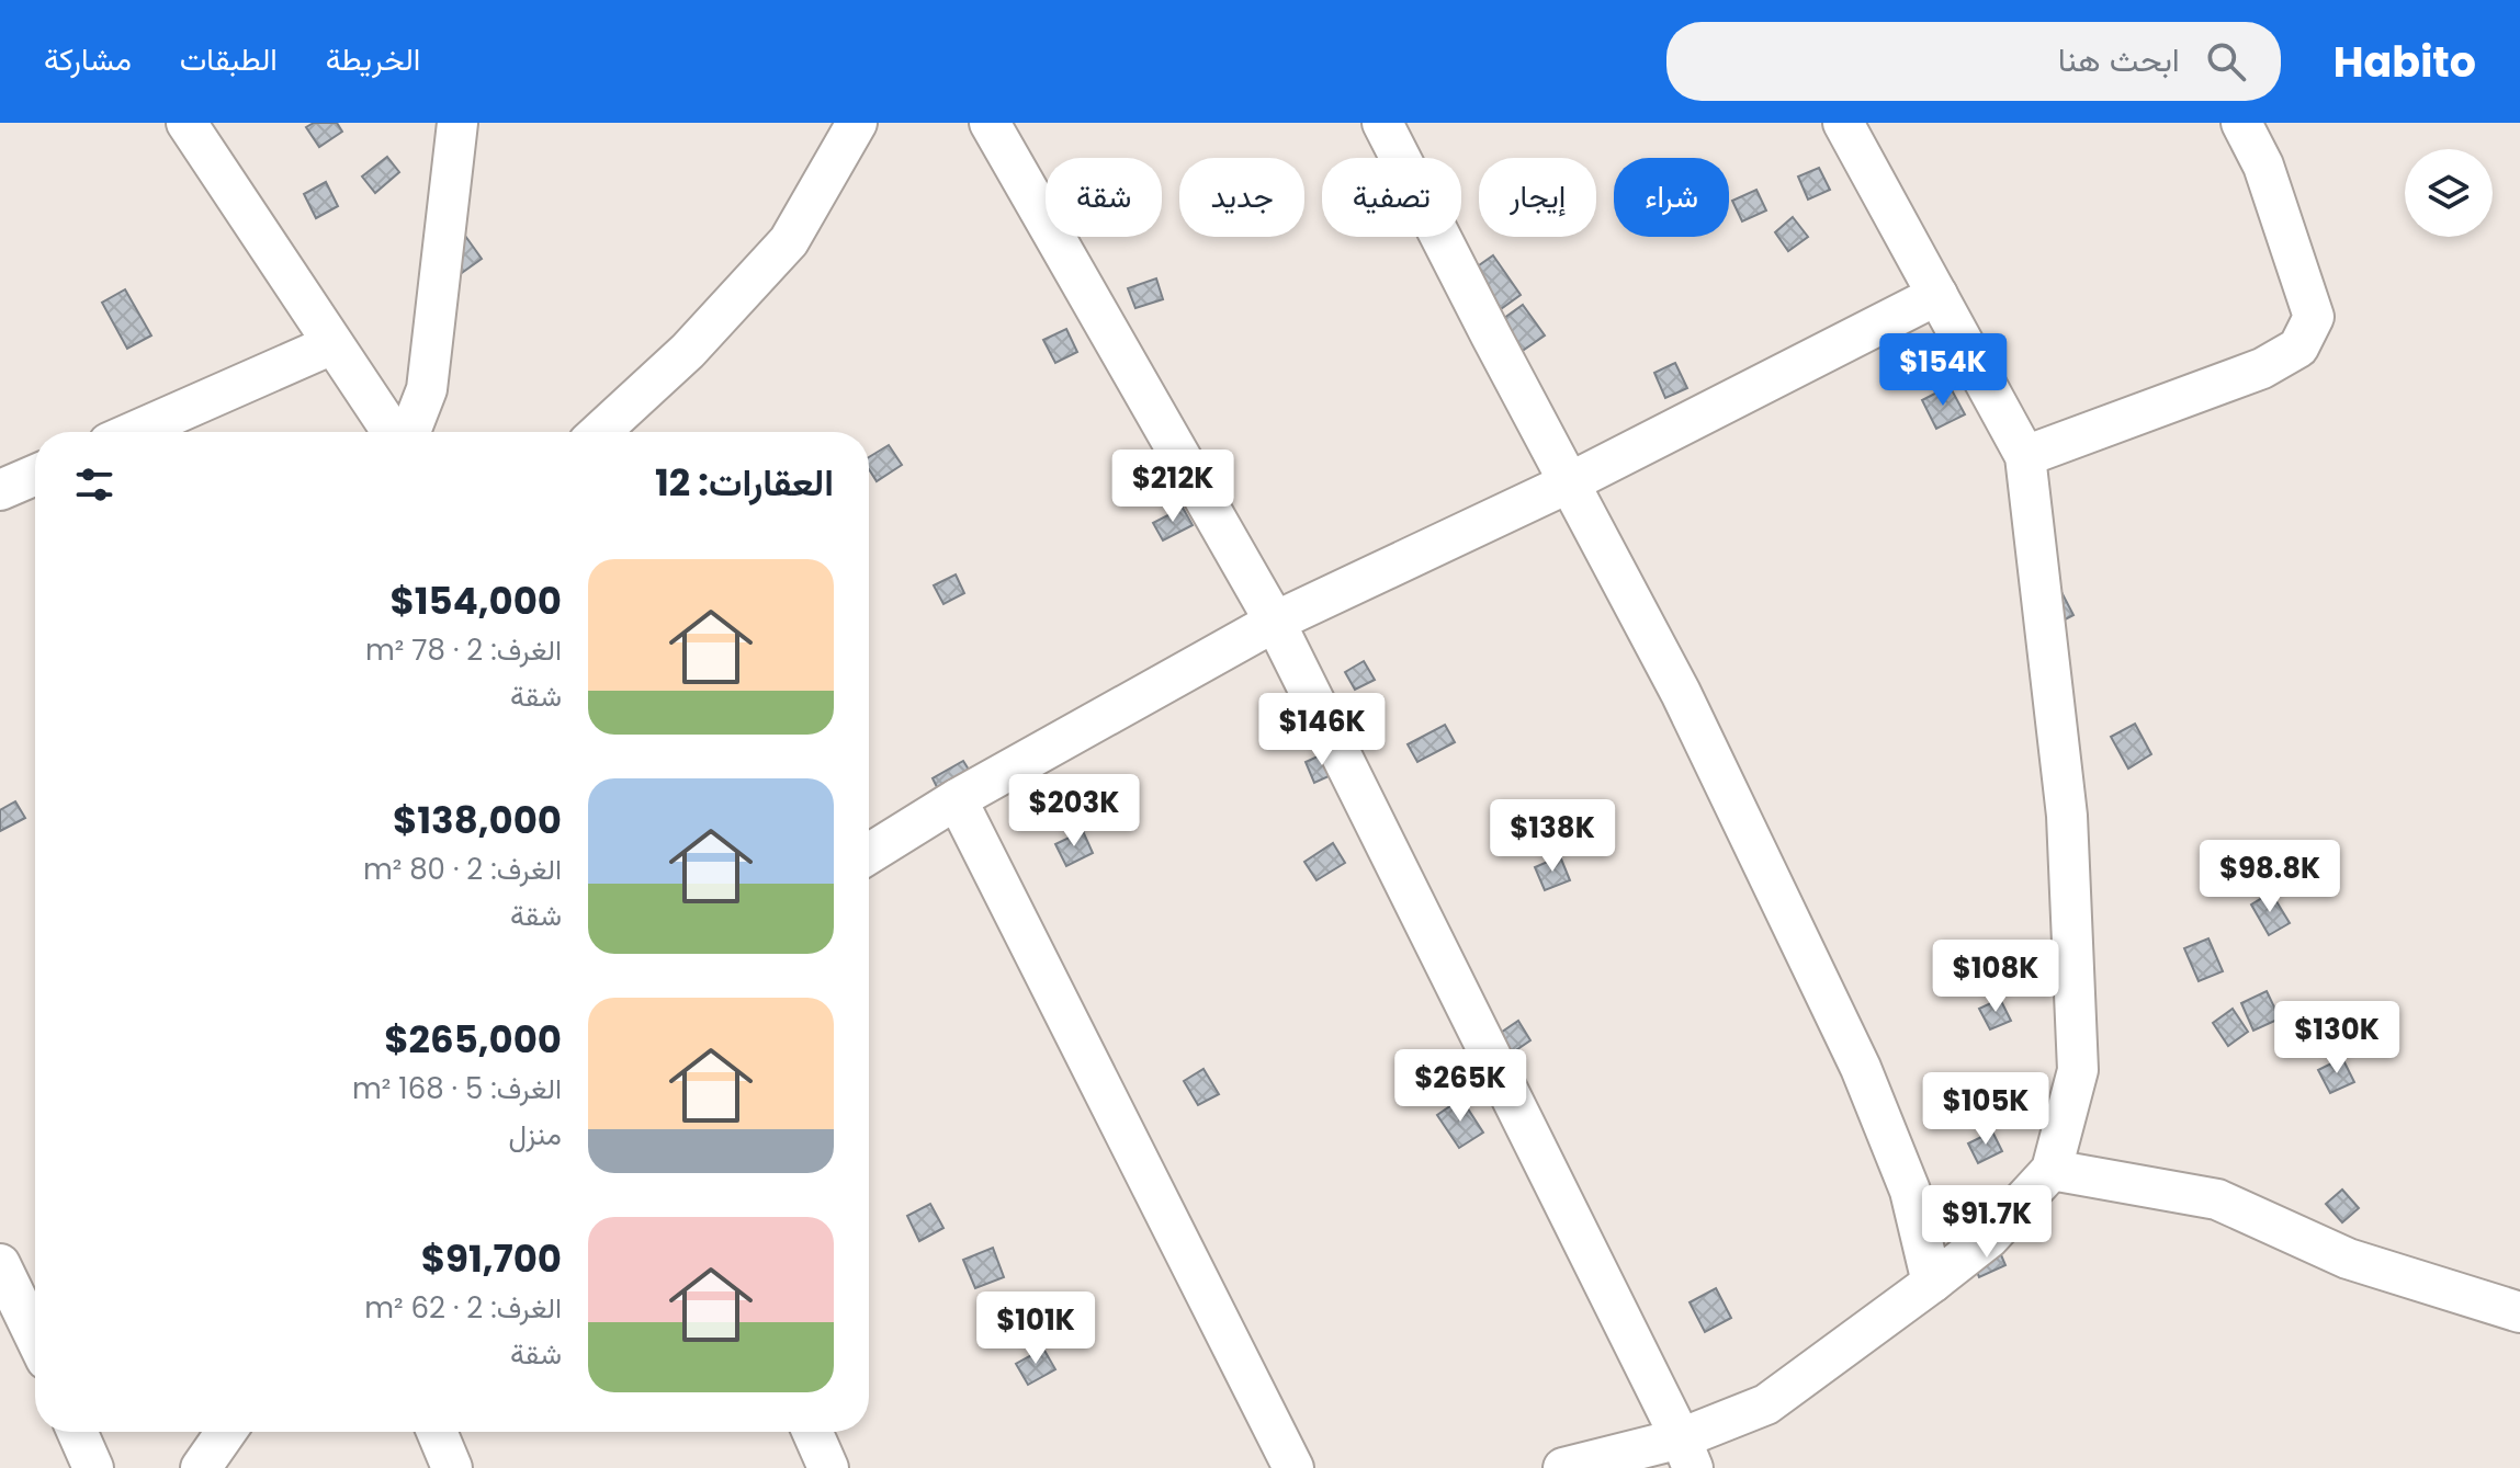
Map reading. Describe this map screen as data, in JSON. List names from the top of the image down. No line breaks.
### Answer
{"page":{"header":"Habito","search":"ابحث هنا","nav":["الخريطة","الطبقات","مشاركة"],"chip":["شراء","إيجار","تصفية","جديد","شقة"],"price":["$154K","$212K","$146K","$203K","$138K","$98.8K","$108K","$130K","$265K","$105K","$91.7K","$101K"],"heading":"العقارات: 12","list":[{"name":"$154,000","note":"الغرف: 2 · 78 m² · شقة"},{"name":"$138,000","note":"الغرف: 2 · 80 m² · شقة"},{"name":"$265,000","note":"الغرف: 5 · 168 m² · منزل"},{"name":"$91,700","note":"الغرف: 2 · 62 m² · شقة"}]}}
